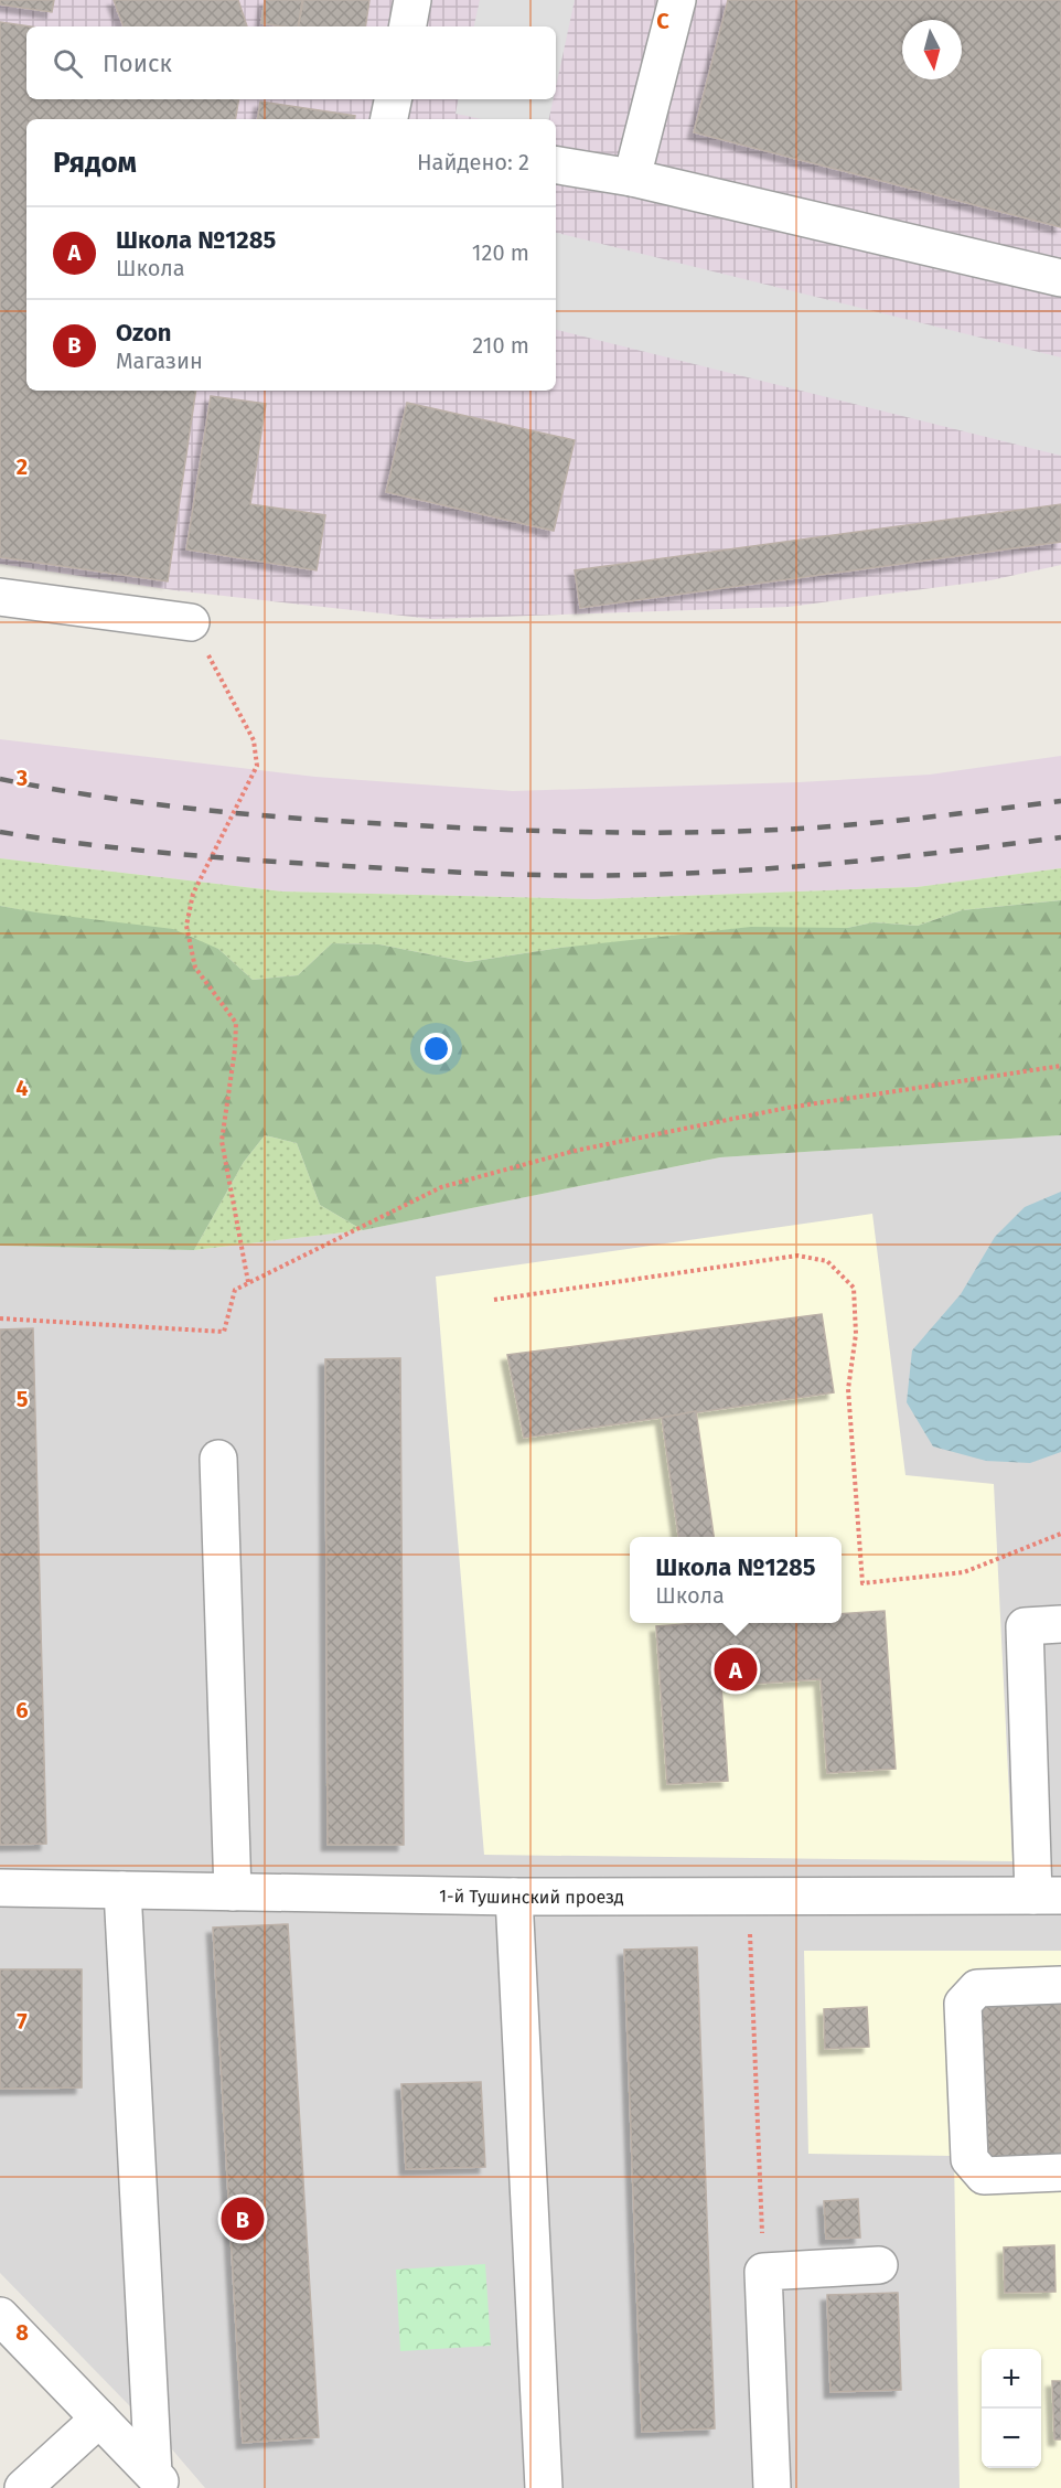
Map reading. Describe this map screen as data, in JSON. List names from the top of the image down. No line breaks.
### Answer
{"streets":{"street":["1-й Тушинский проезд"]},"north":"bottom","page":{"search":"Поиск","heading":["Рядом","Найдено: 2"],"list":[{"mark":"A","name":"Школа №1285","note":"Школа","value":"120 m"},{"mark":"B","name":"Ozon","note":"Магазин","value":"210 m"}],"popup":["Школа №1285","Школа"],"pins":["A","B"],"map_buttons":["+","−"]},"grid":{"columns":["C"],"rows":["2","3","4","5","6","7","8"]}}
